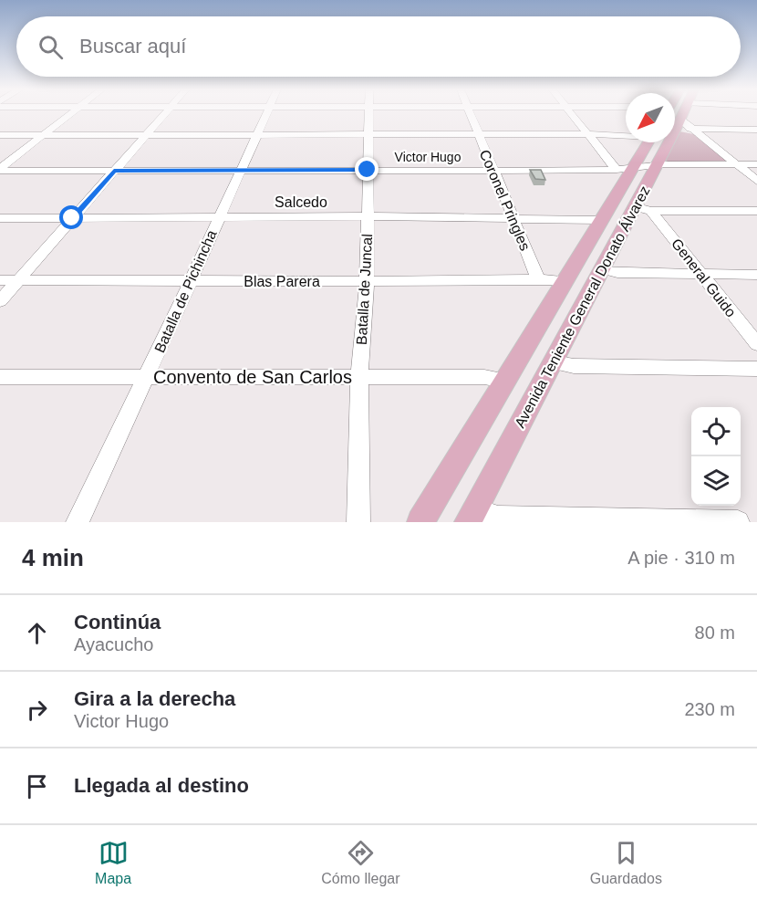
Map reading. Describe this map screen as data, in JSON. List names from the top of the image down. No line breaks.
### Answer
{"streets":{"main road":["Avenida Teniente General Donato Álvarez"],"street":["Victor Hugo","Coronel Pringles","Salcedo","General Guido","Blas Parera","Batalla de Juncal","Batalla de Pichincha","Convento de San Carlos"]},"crossings":[["Victor Hugo","Coronel Pringles"],["Victor Hugo","Batalla de Juncal"],["Victor Hugo","Batalla de Pichincha"],["Victor Hugo","Avenida Teniente General Donato Álvarez"],["Coronel Pringles","Salcedo"],["Coronel Pringles","Blas Parera"],["Salcedo","Batalla de Juncal"],["Salcedo","Batalla de Pichincha"],["Salcedo","Avenida Teniente General Donato Álvarez"],["General Guido","Avenida Teniente General Donato Álvarez"],["Blas Parera","Batalla de Juncal"],["Blas Parera","Batalla de Pichincha"],["Blas Parera","Avenida Teniente General Donato Álvarez"],["Batalla de Juncal","Convento de San Carlos"],["Batalla de Pichincha","Convento de San Carlos"],["Avenida Teniente General Donato Álvarez","Convento de San Carlos"]],"north":"bottom left","page":{"search":"Buscar aquí","heading":["4 min","A pie · 310 m"],"list":[["Continúa","Ayacucho","80 m"],["Gira a la derecha","Victor Hugo","230 m"],"Llegada al destino"],"nav":["Mapa","Cómo llegar","Guardados"]}}
